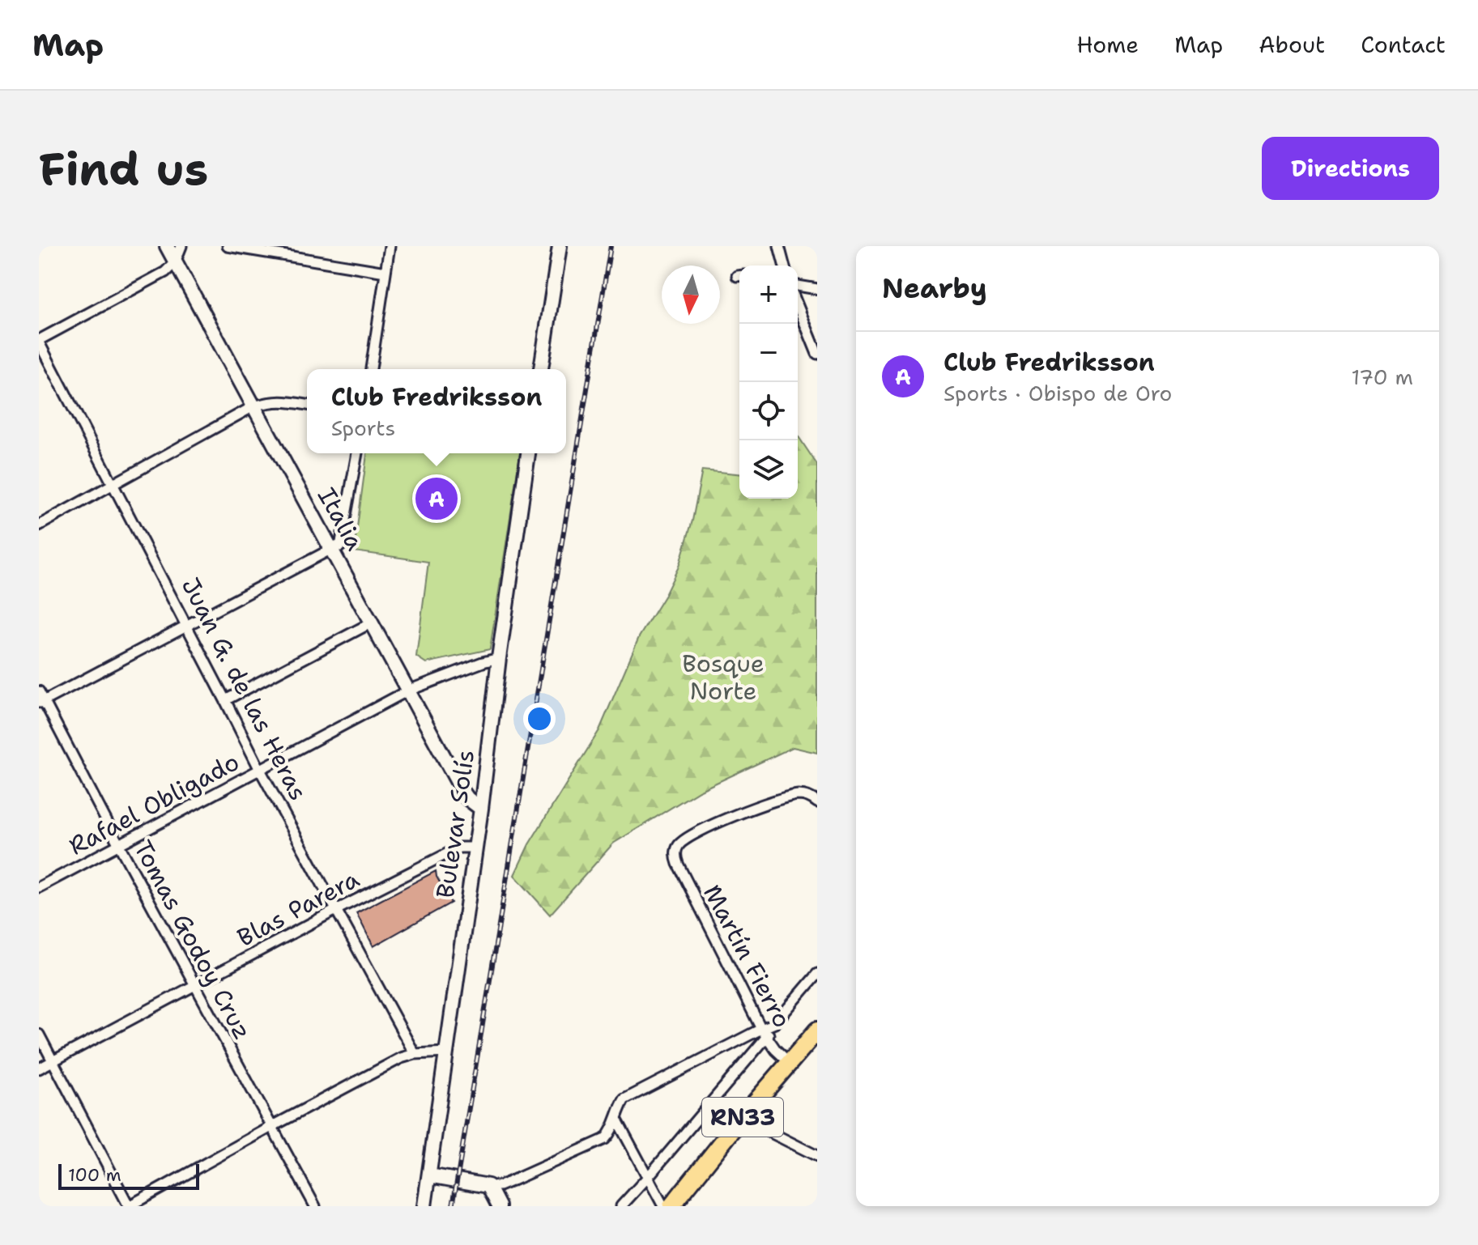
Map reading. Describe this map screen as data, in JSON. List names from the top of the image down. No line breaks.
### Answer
{"streets":{"highway":["RN33"],"street":["Italia","Juan G. de las Heras","Rafael Obligado","Bulevar Solís","Blas Parera","Tomas Godoy Cruz","Martín Fierro"]},"crossings":[["Italia","Rafael Obligado"],["Italia","Bulevar Solís"],["Juan G. de las Heras","Rafael Obligado"],["Juan G. de las Heras","Blas Parera"],["Rafael Obligado","Bulevar Solís"],["Rafael Obligado","Tomas Godoy Cruz"],["Bulevar Solís","Blas Parera"],["Blas Parera","Tomas Godoy Cruz"],["Martín Fierro","RN33"]],"parks":["Bosque Norte"],"scale_bar":"100 m","north":"bottom","page":{"header":"Map","nav":["Home","Map","About","Contact"],"buttons":"Directions","title":"Find us","heading":"Nearby","map_buttons":["+","−"],"list":[{"mark":"A","name":"Club Fredriksson","note":"Sports · Obispo de Oro","value":"170 m"}],"popup":["Club Fredriksson","Sports"],"pins":"A","scale":"100 m"}}
